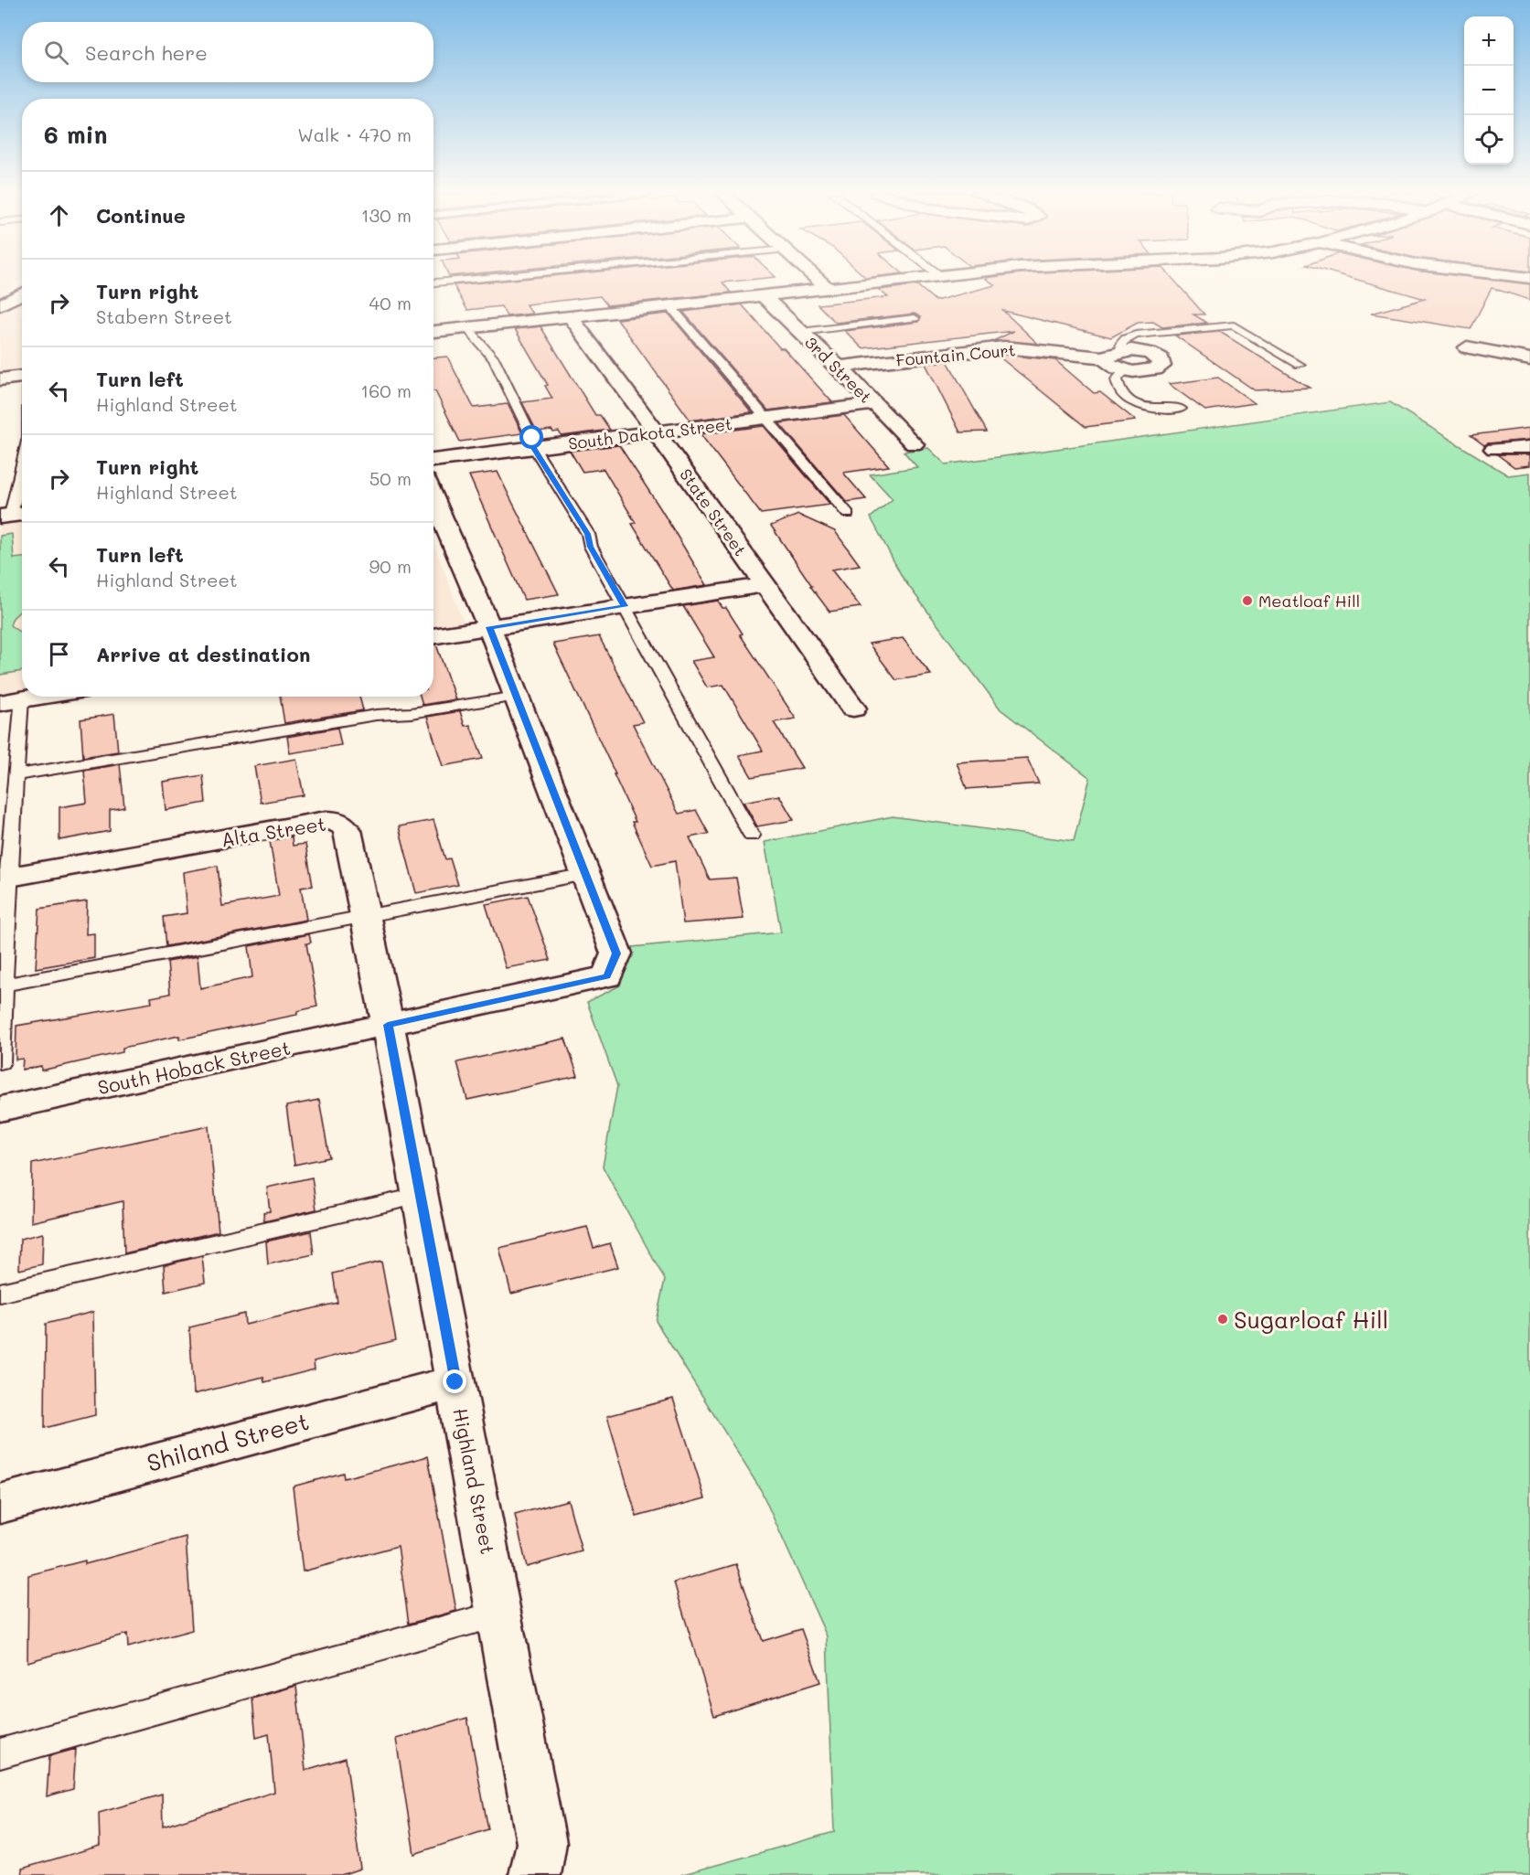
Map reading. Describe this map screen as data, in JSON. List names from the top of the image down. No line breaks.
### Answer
{"streets":{"street":["Fountain Court","3rd Street","South Dakota Street","State Street","Alta Street","South Hoback Street","Shiland Street","Highland Street"]},"crossings":[["Fountain Court","3rd Street"],["3rd Street","South Dakota Street"],["South Dakota Street","State Street"],["Alta Street","South Hoback Street"],["Alta Street","Highland Street"],["South Hoback Street","Highland Street"],["Shiland Street","Highland Street"]],"places":["Meatloaf Hill","Sugarloaf Hill"],"page":{"map_buttons":["+","−"],"search":"Search here","heading":["6 min","Walk · 470 m"],"list":[["Continue","130 m"],["Turn right","Stabern Street","40 m"],["Turn left","Highland Street","160 m"],["Turn right","Highland Street","50 m"],["Turn left","Highland Street","90 m"],"Arrive at destination"]}}
